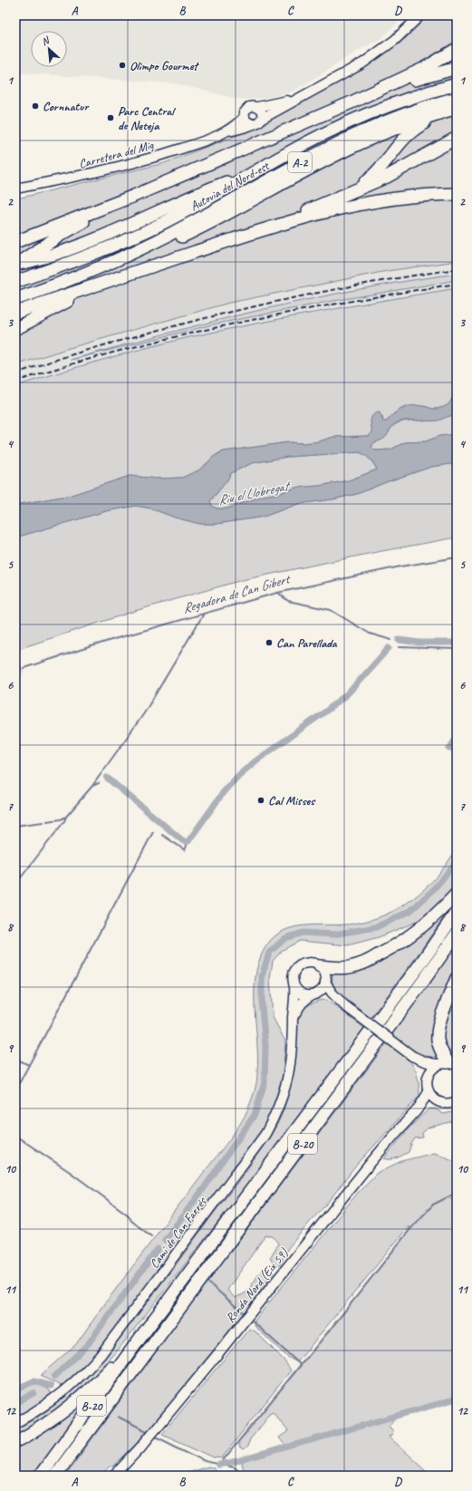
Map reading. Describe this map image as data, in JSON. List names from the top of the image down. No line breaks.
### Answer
{"streets":{"highway":["A-2","Autovia del Nord-est","B-20"],"street":["Carretera del Mig","Camí de Can Farrés","Ronda Nord (Eix 59)"]},"water":["Riu el Llobregat","Regadora de Can Gibert"],"places":["Olimpo Gourmet","Cornnatur","Parc Central de Neteja","Can Parellada","Cal Misses"],"north":"top left","grid":{"columns":["A","B","C","D"],"rows":["1","2","3","4","5","6","7","8","9","10","11","12"]}}
